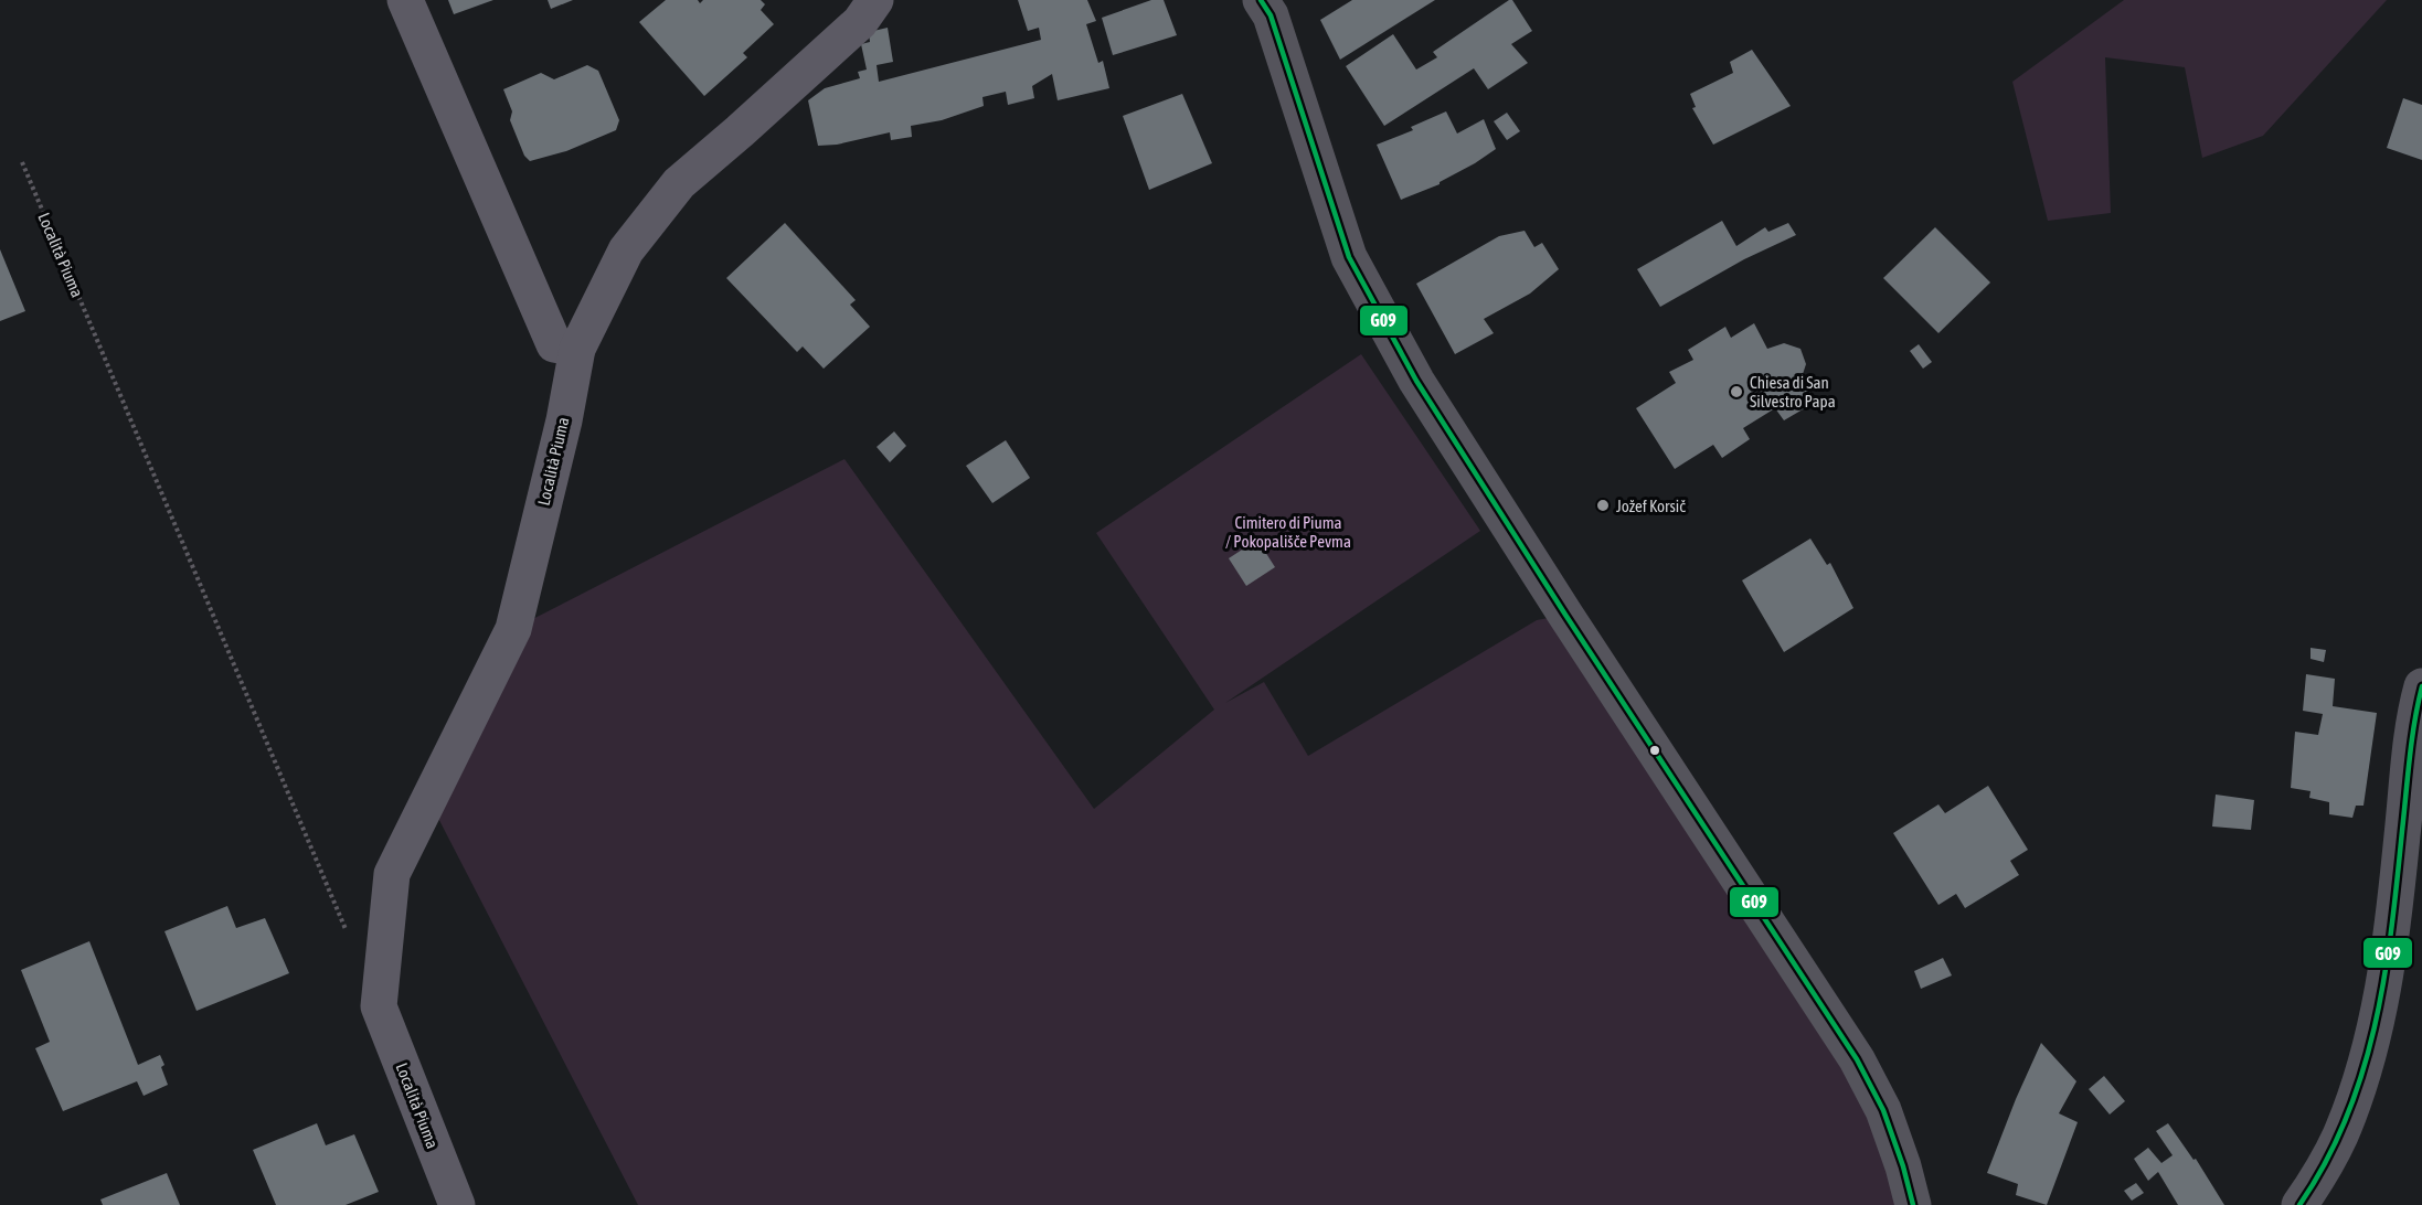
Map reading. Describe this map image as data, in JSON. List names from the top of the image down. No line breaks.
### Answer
{"streets":{"street":["Località Piuma"]},"parks":["Cimitero di Piuma / Pokopališče Pevma"],"places":["Chiesa di San Silvestro Papa","Jožef Korsič"],"lines":["transit line G09"]}
